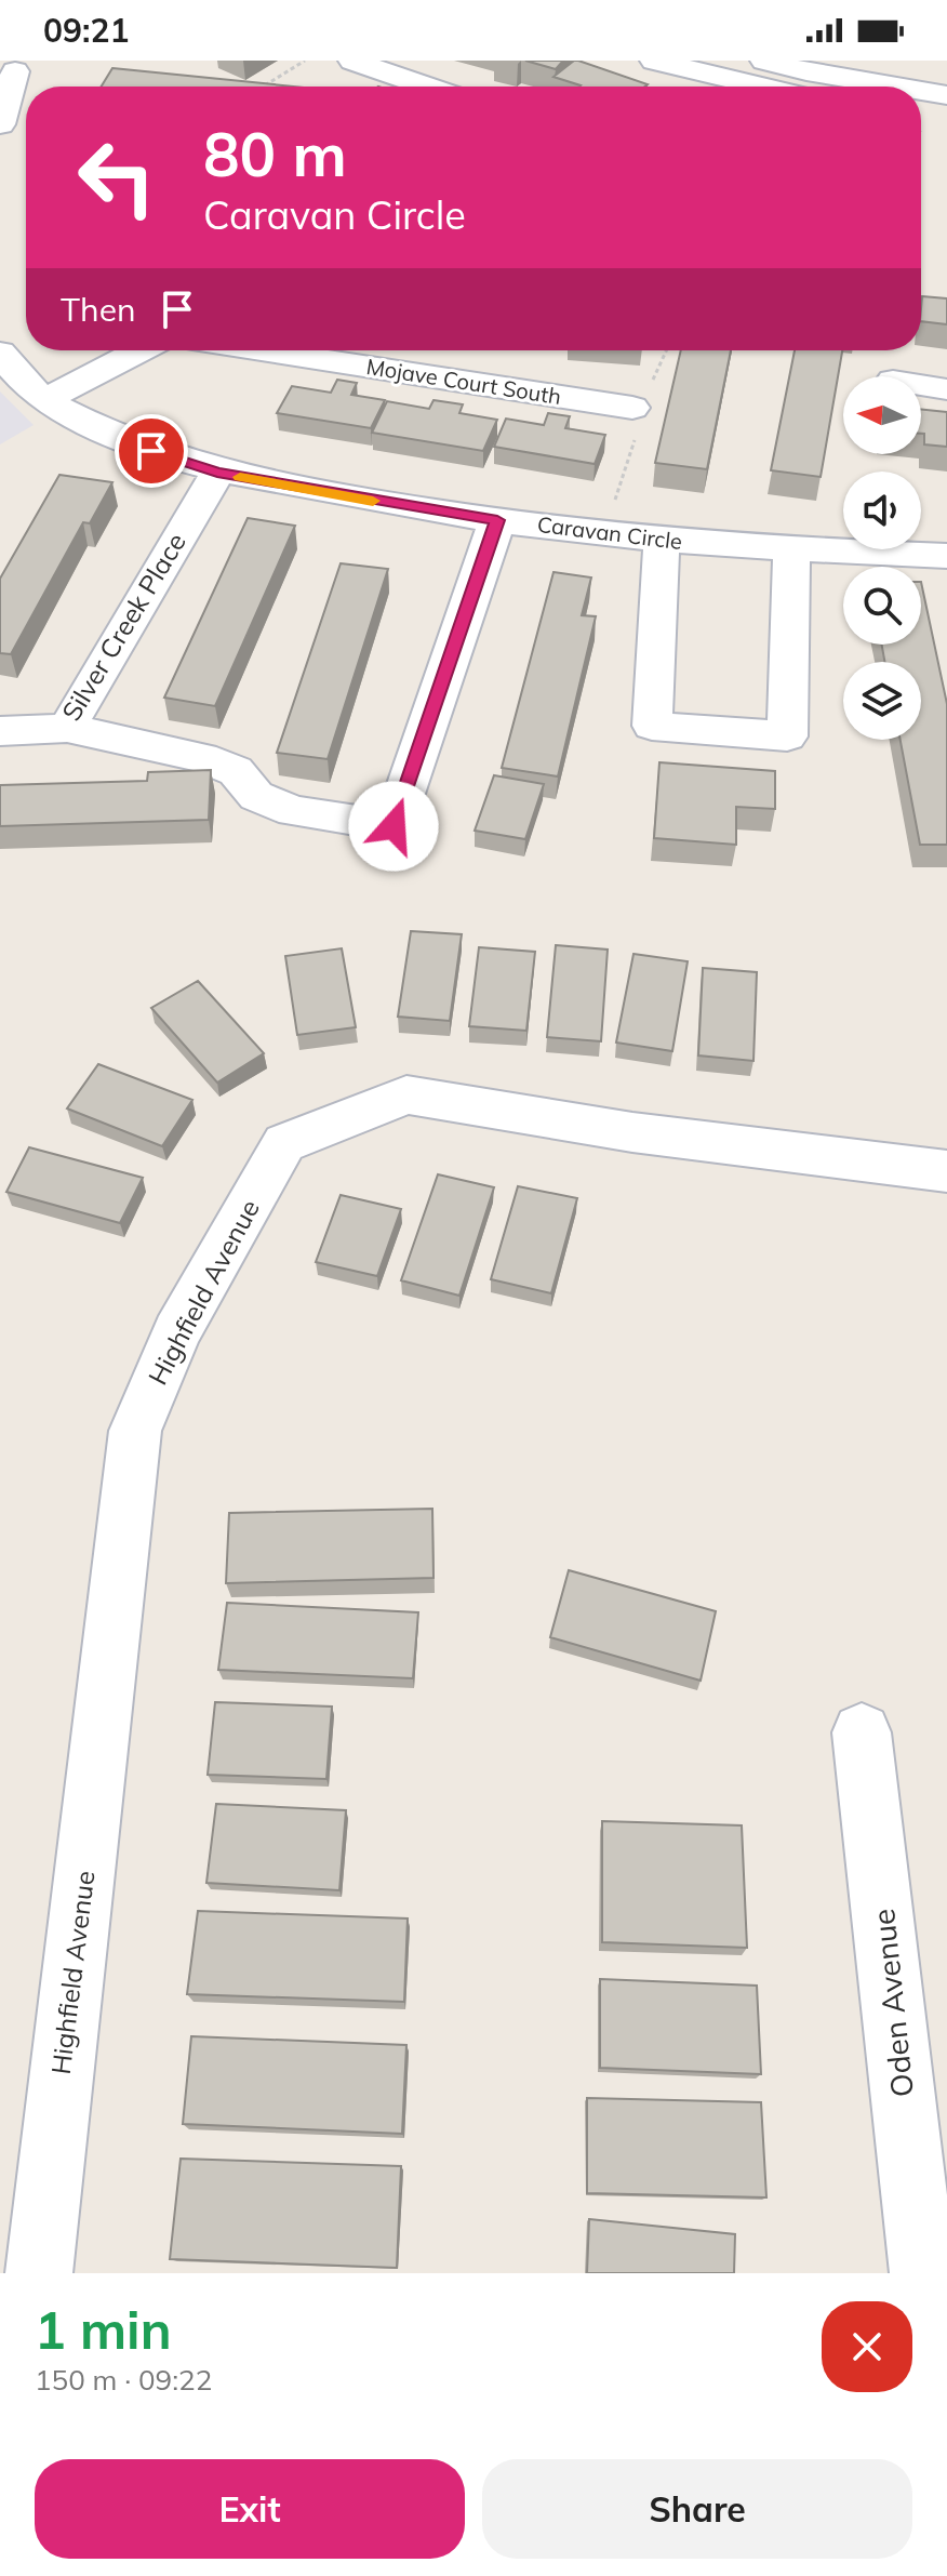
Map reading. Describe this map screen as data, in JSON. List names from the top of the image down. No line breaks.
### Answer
{"streets":{"street":["Mojave Court South","Caravan Circle","Silver Creek Place","Highfield Avenue","Oden Avenue"]},"crossings":[["Caravan Circle","Silver Creek Place"]],"north":"left","page":{"status":"09:21","turn":["80 m","Caravan Circle"],"then":"Then","heading":["1 min","150 m · 09:22"],"buttons":["Exit","Share"]}}
